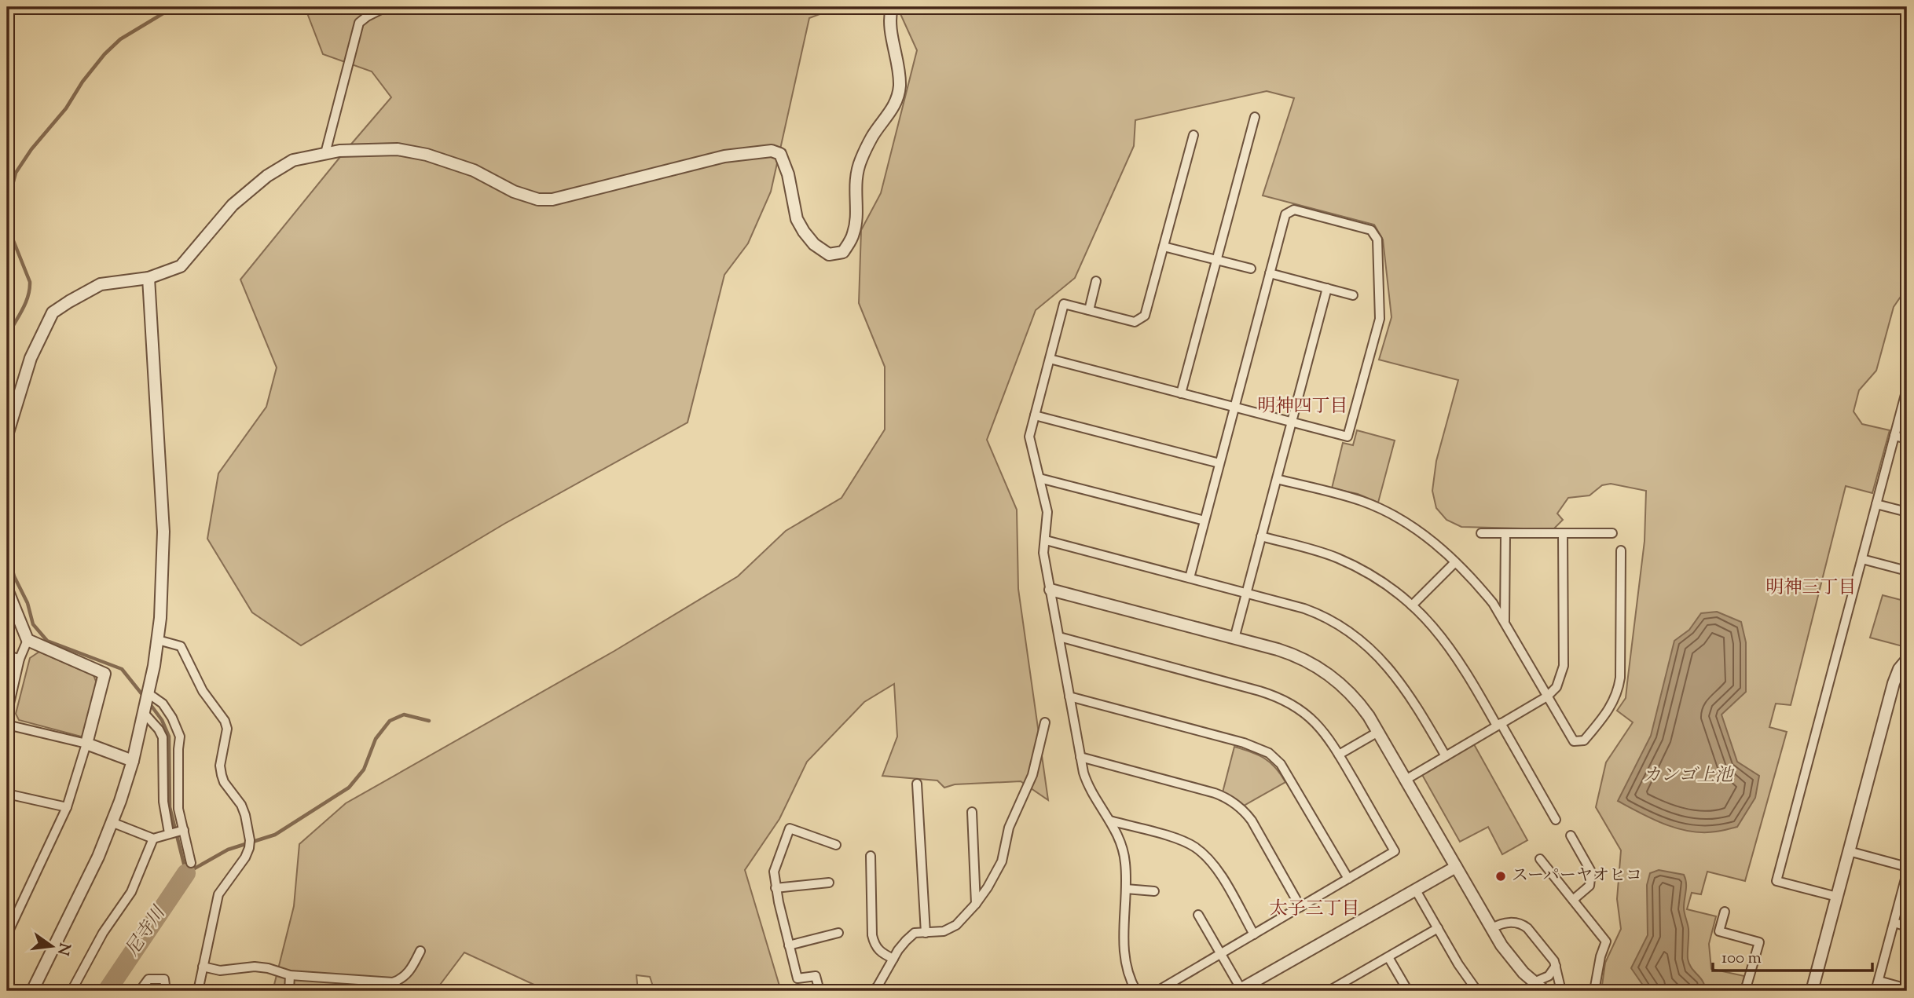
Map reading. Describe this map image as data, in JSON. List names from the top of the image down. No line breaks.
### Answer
{"districts":["明神四丁目","明神三丁目","太子三丁目"],"water":["カンゴ上池","尼寺川"],"places":["スーパーヤオヒコ"],"scale_bar":"100 m","north":"right"}
